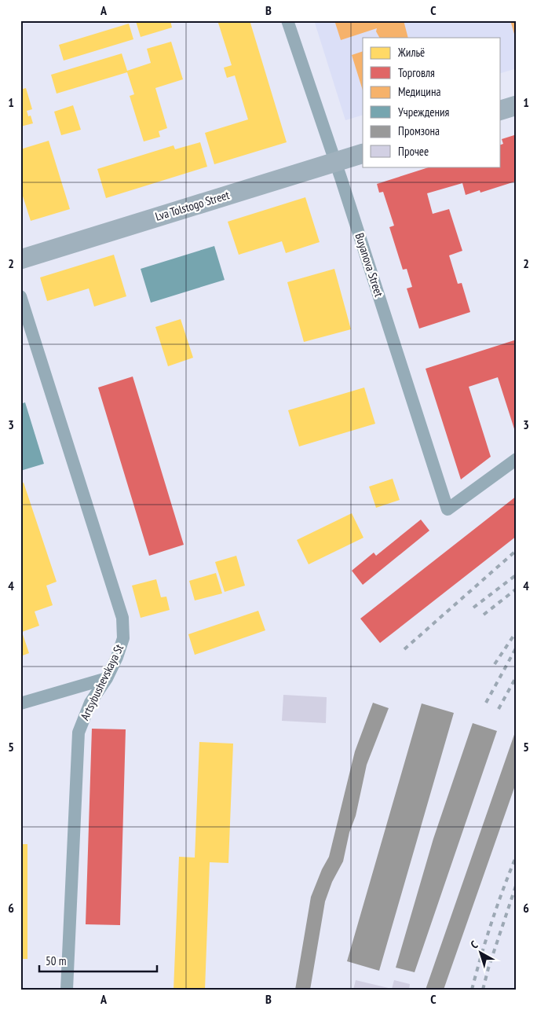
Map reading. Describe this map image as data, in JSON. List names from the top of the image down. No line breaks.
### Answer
{"streets":{"main road":["Lva Tolstogo Street"],"street":["Buyanova Street","Artsybushevskaya St"]},"crossings":[["Lva Tolstogo Street","Buyanova Street"]],"legend":["Жильё","Торговля","Медицина","Учреждения","Промзона","Прочее"],"scale_bar":"50 m","north":"top left","grid":{"columns":["A","B","C"],"rows":["1","2","3","4","5","6"]}}
